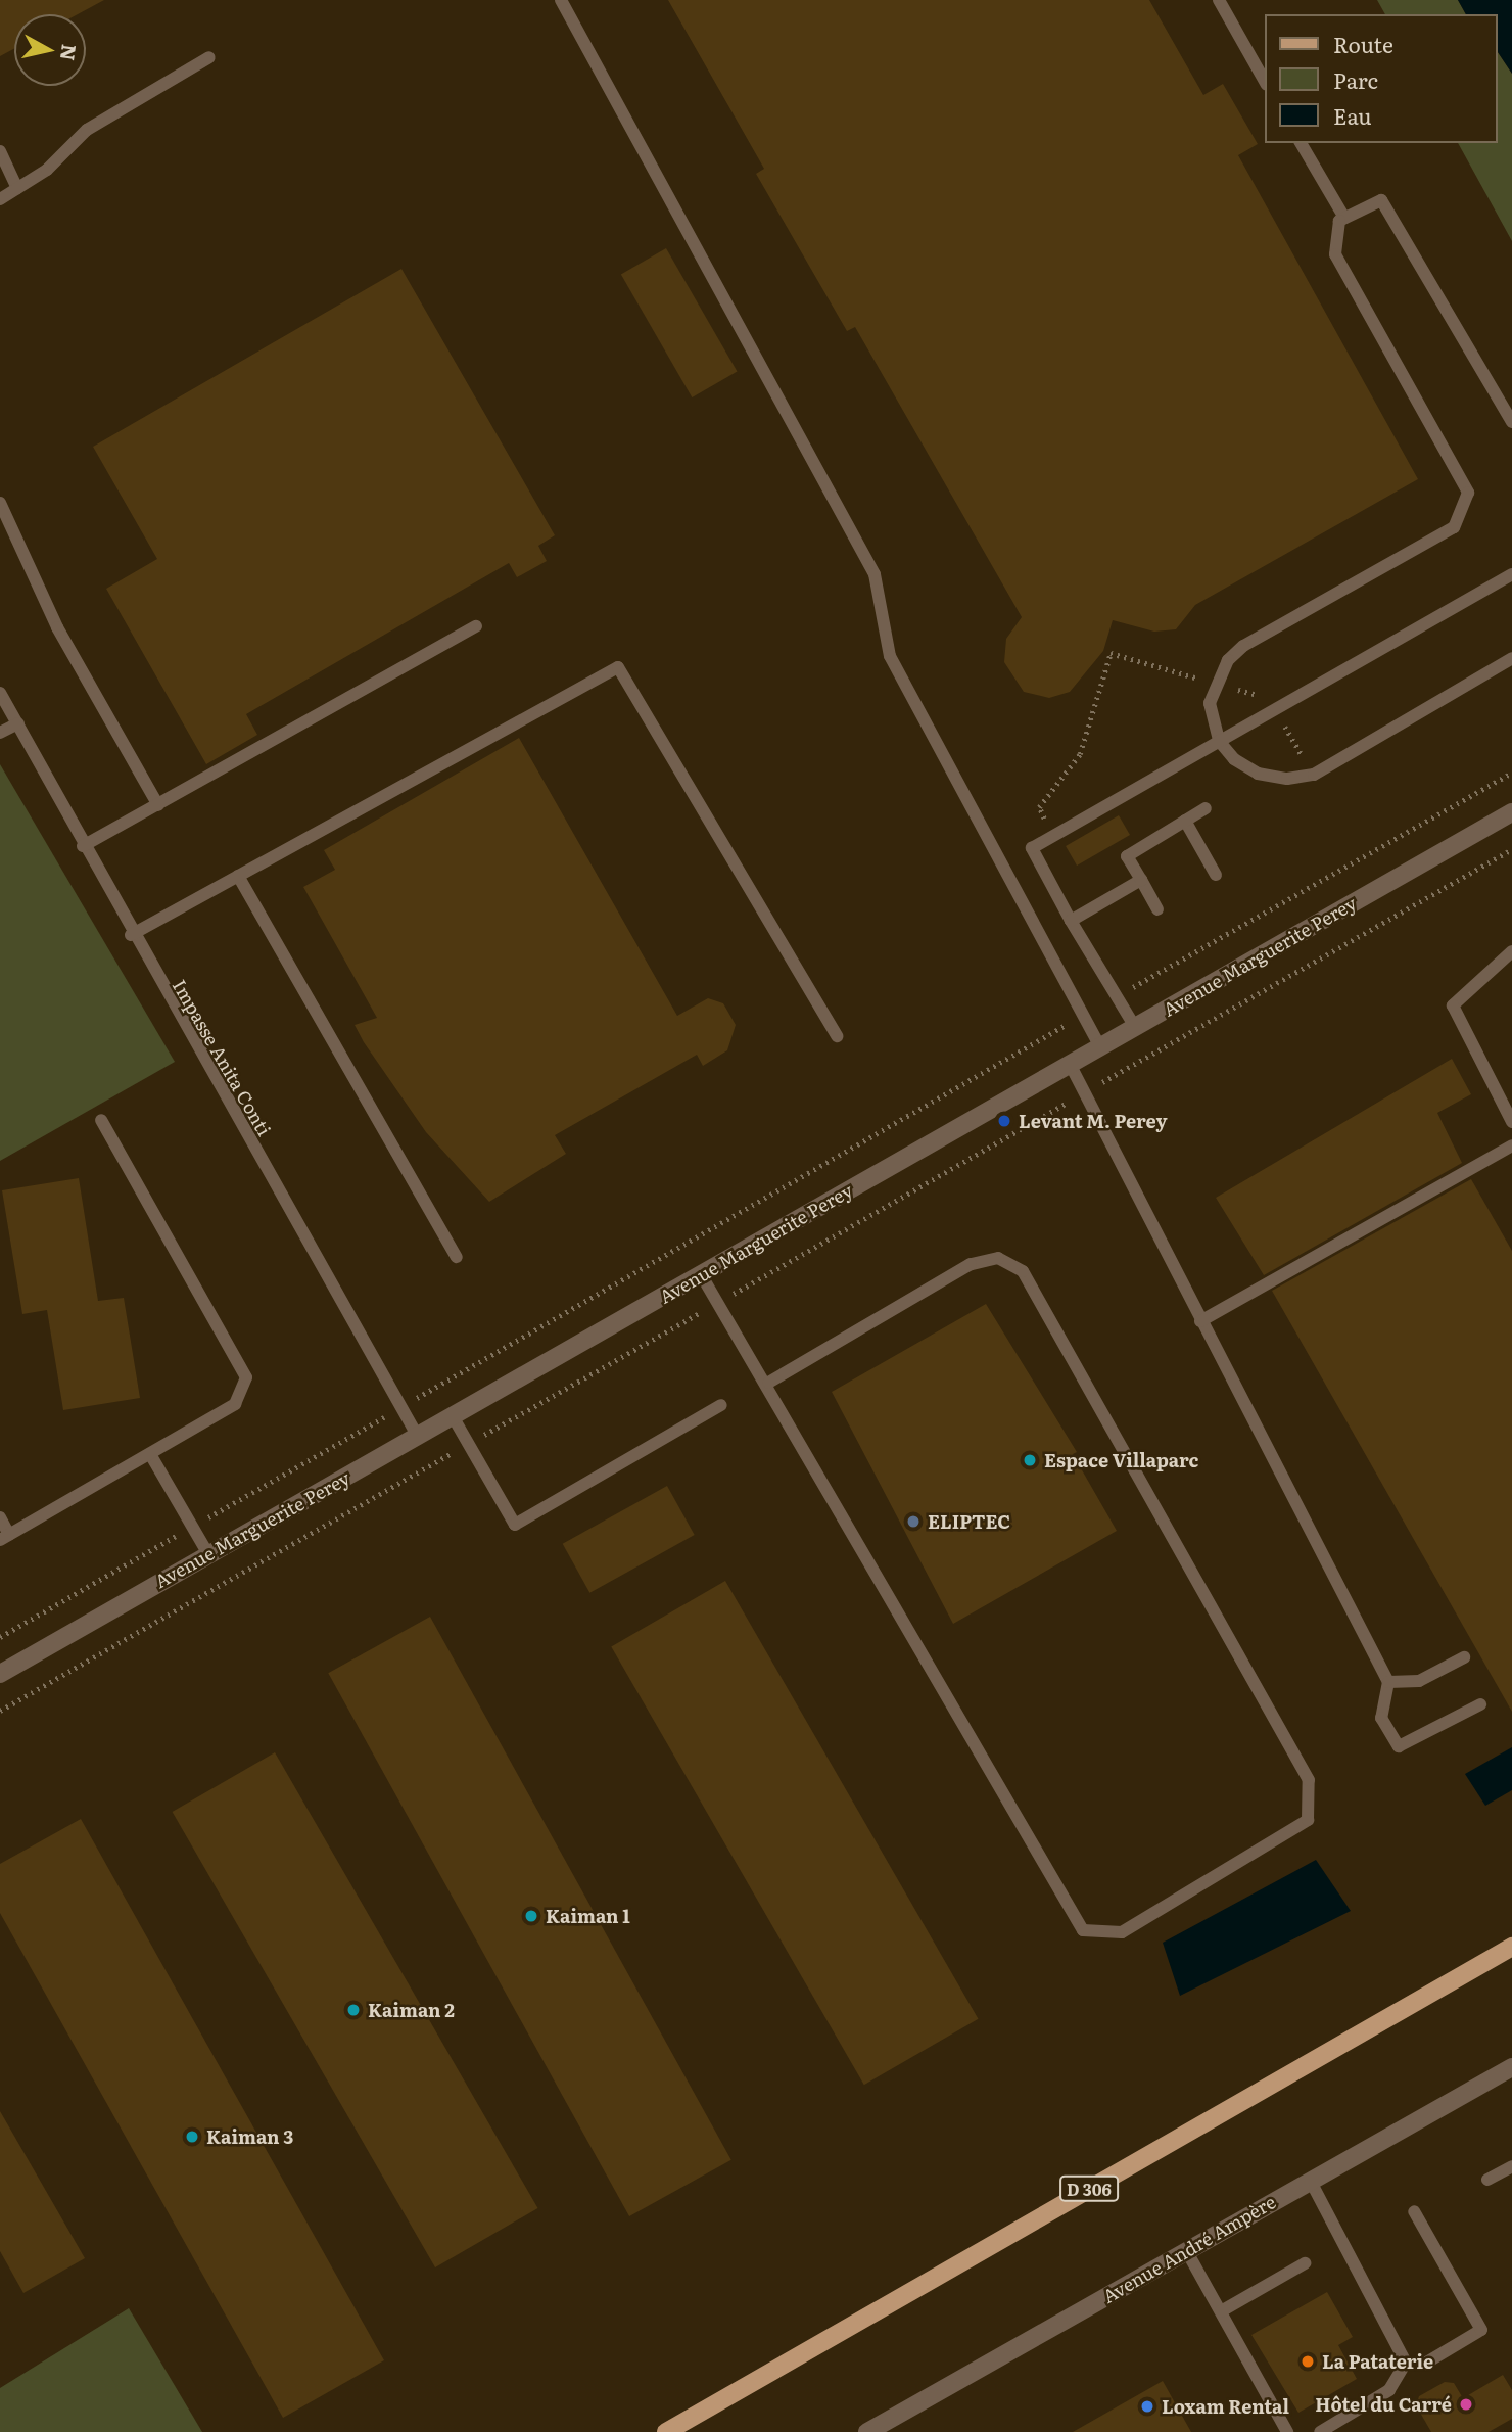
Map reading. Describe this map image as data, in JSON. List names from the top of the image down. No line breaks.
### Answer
{"streets":{"main road":["D 306"],"street":["Avenue Marguerite Perey","Avenue André Ampère"],"lane":["Impasse Anita Conti"]},"crossings":[["Avenue Marguerite Perey","Impasse Anita Conti"]],"places":["Levant M. Perey","Espace Villaparc","ELIPTEC","Kaiman 1","Kaiman 2","Kaiman 3","La Pataterie","Hôtel du Carré","Loxam Rental"],"legend":["Route","Parc","Eau"],"north":"right"}
